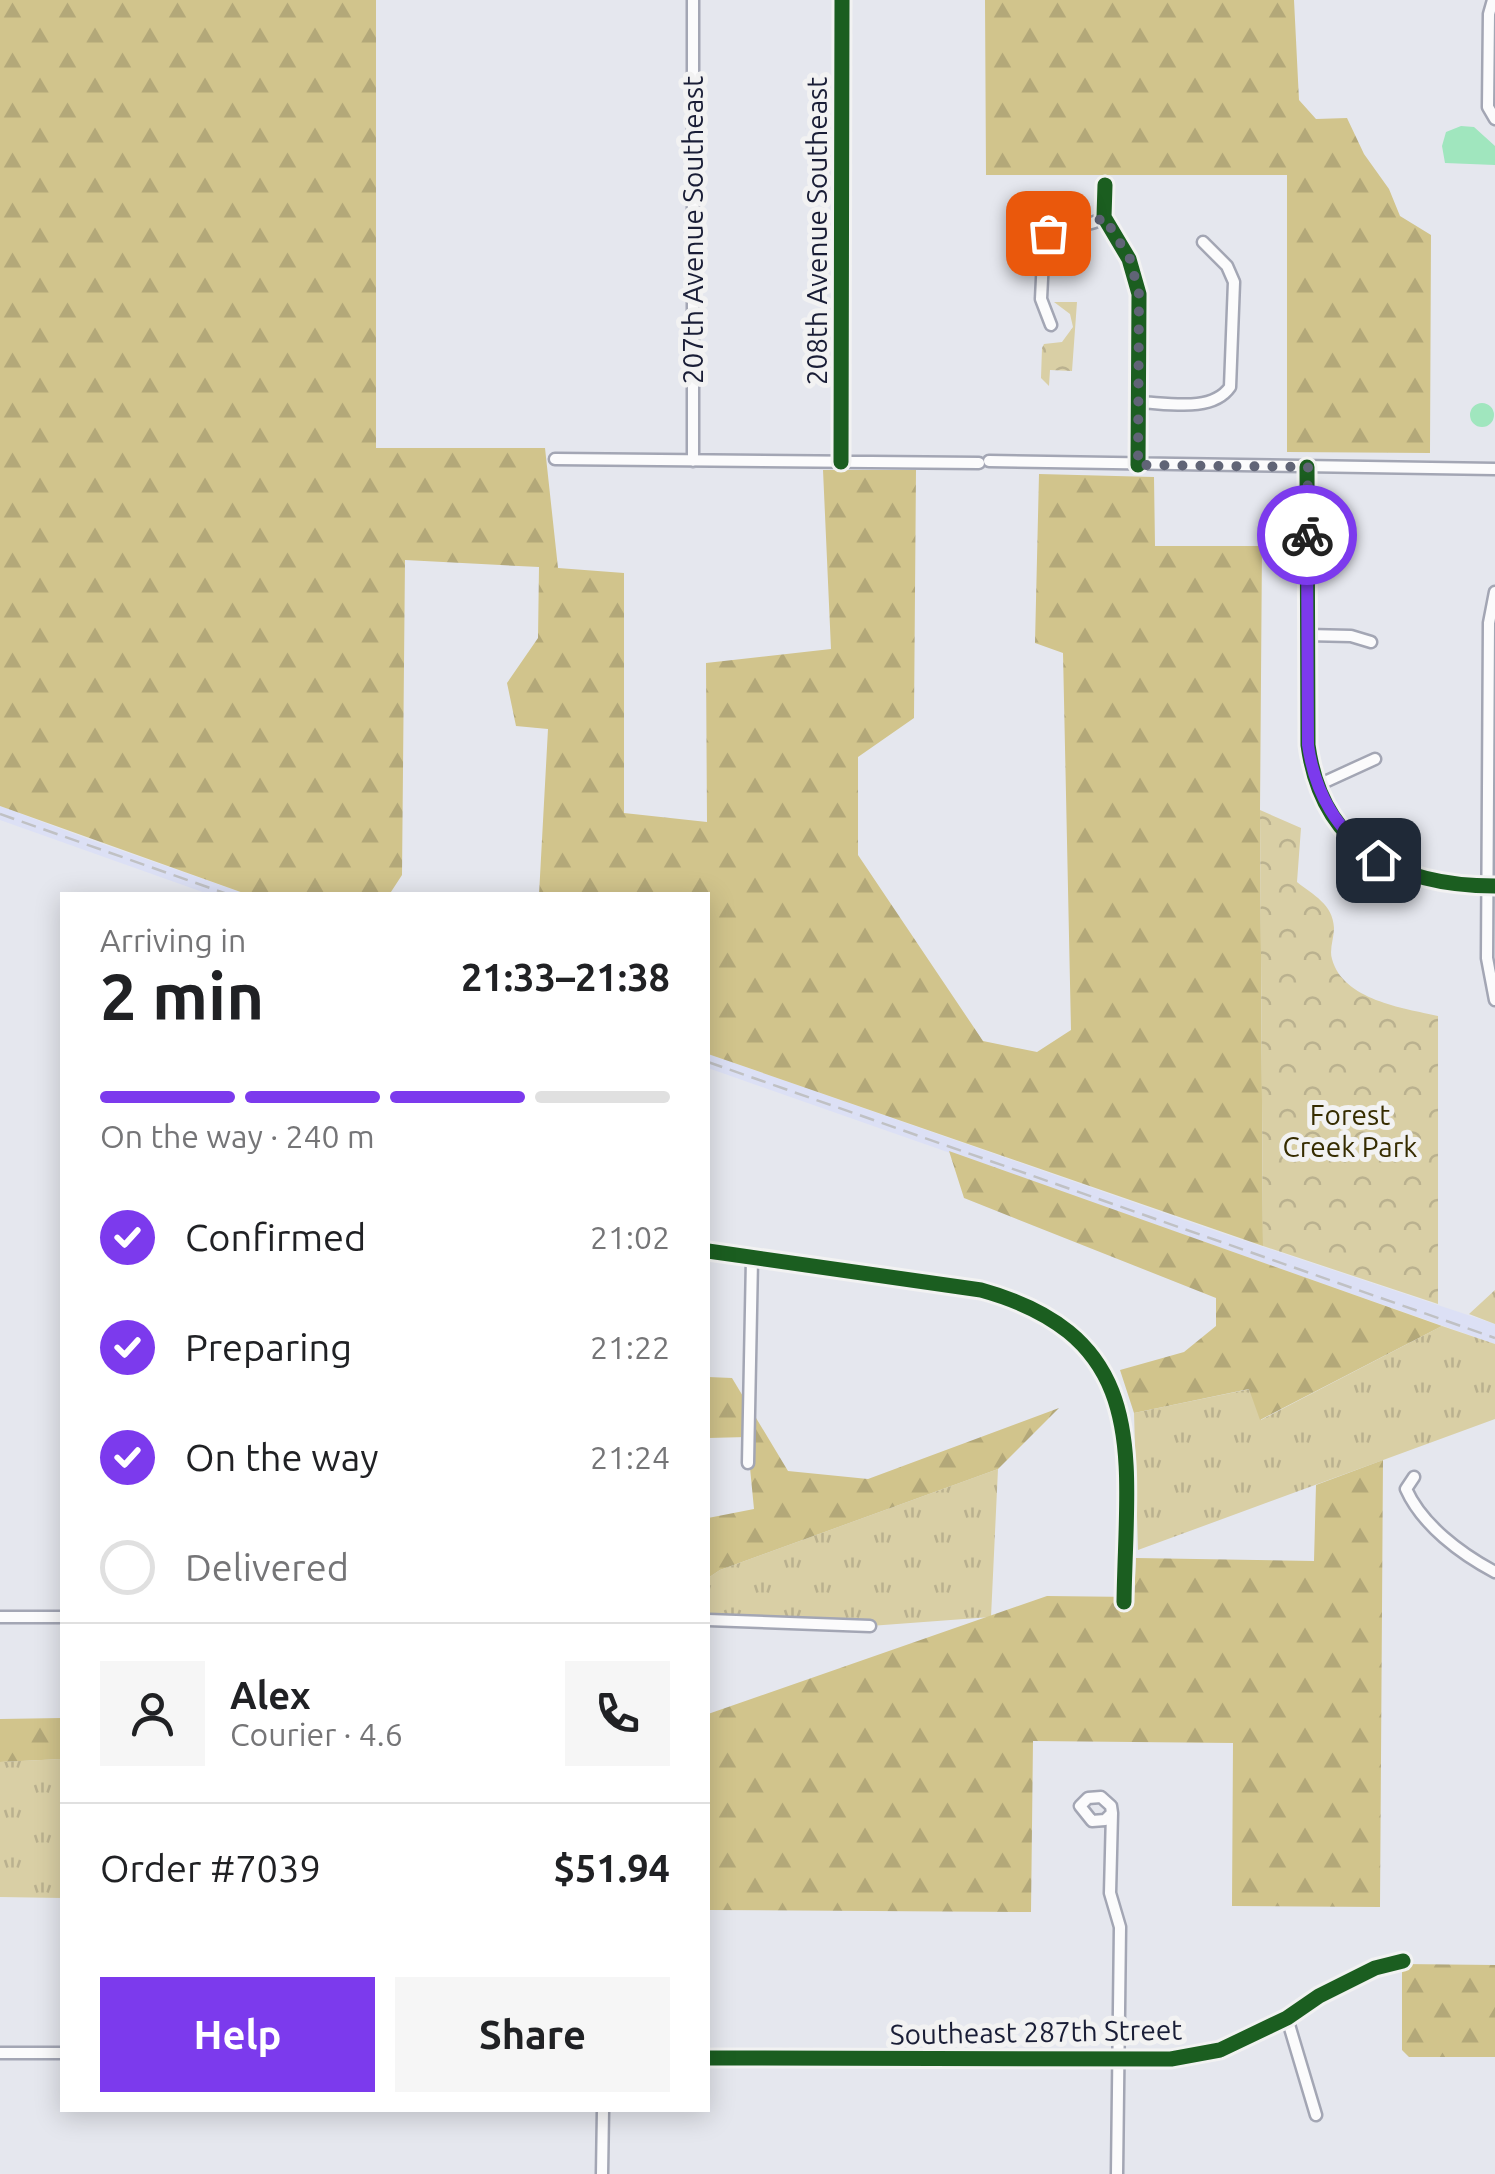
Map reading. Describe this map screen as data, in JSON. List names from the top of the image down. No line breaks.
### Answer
{"streets":{"street":["207th Avenue Southeast","208th Avenue Southeast","Southeast 287th Street"]},"parks":["Forest Creek Park"],"page":{"heading":["2 min","Arriving in","21:33–21:38"],"panel":["Alex","Courier · 4.6","Order #7039","$51.94"],"bar":"On the way · 240 m","list":[["Confirmed","21:02"],["Preparing","21:22"],["On the way","21:24"],"Delivered"],"buttons":["Help","Share"]}}
